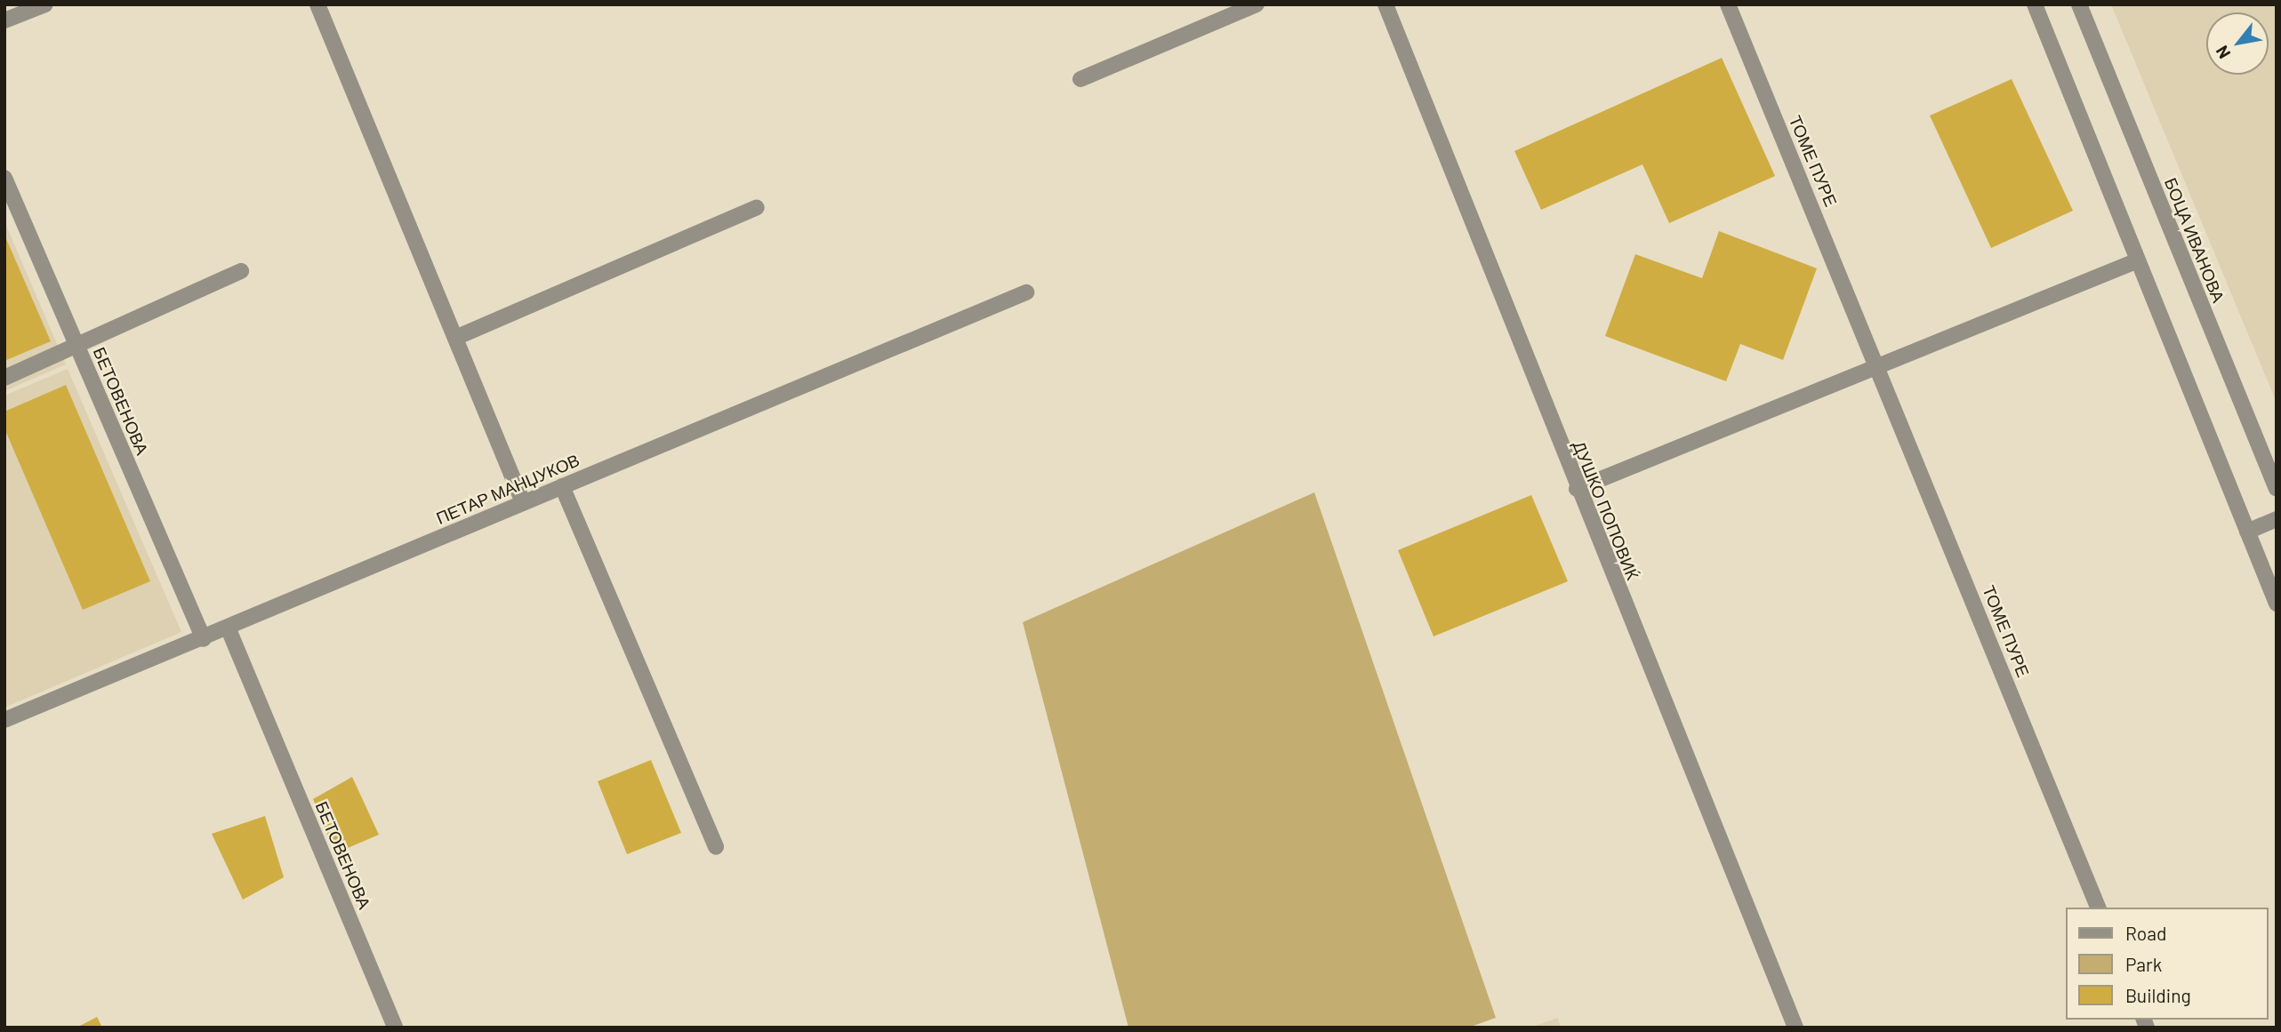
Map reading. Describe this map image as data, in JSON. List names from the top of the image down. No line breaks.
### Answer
{"streets":{"street":["ТОМЕ ПУРЕ","БОЦА ИВАНОВА","БЕТОВЕНОВА","ПЕТАР МАНЏУКОВ","ДУШКО ПОПОВИЌ"]},"crossings":[["БЕТОВЕНОВА","ПЕТАР МАНЏУКОВ"]],"legend":["Road","Park","Building"],"north":"bottom left"}
